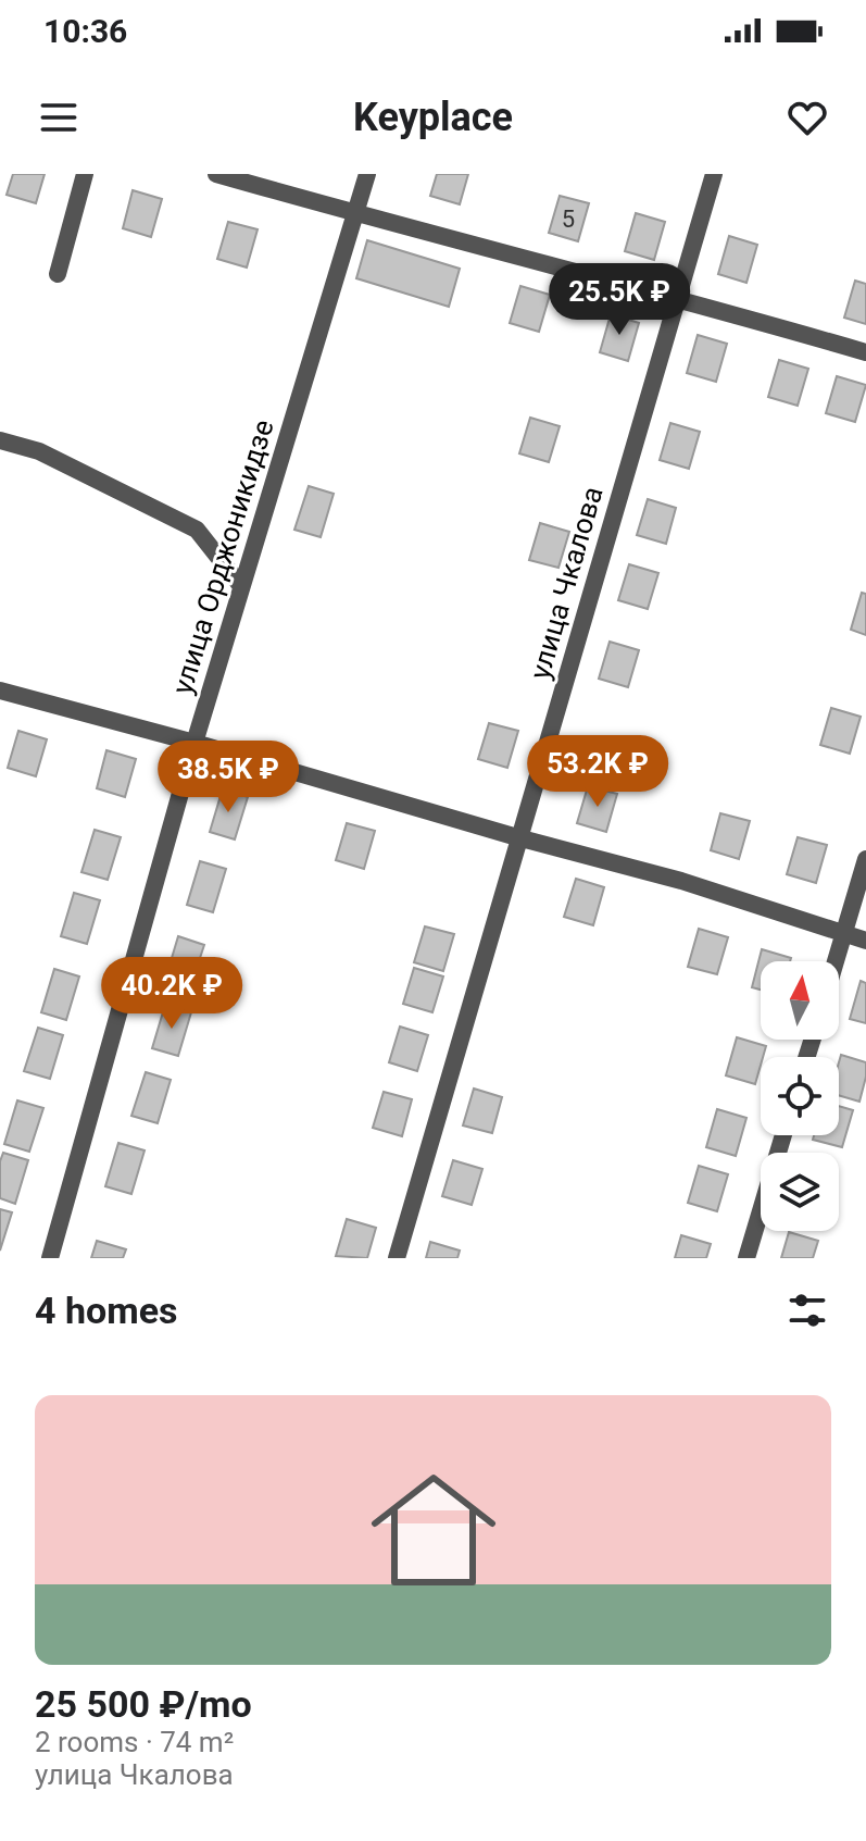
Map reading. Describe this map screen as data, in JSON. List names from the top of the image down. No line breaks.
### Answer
{"streets":{"street":["улица Орджоникидзе","улица Чкалова"]},"house_numbers":["5"],"north":"top","page":{"status":"10:36","header":"Keyplace","price":["25.5K ₽","53.2K ₽","38.5K ₽","40.2K ₽"],"heading":"4 homes","list":[{"name":"25 500 ₽/mo","note":"2 rooms · 74 m² · улица Чкалова"}]}}
